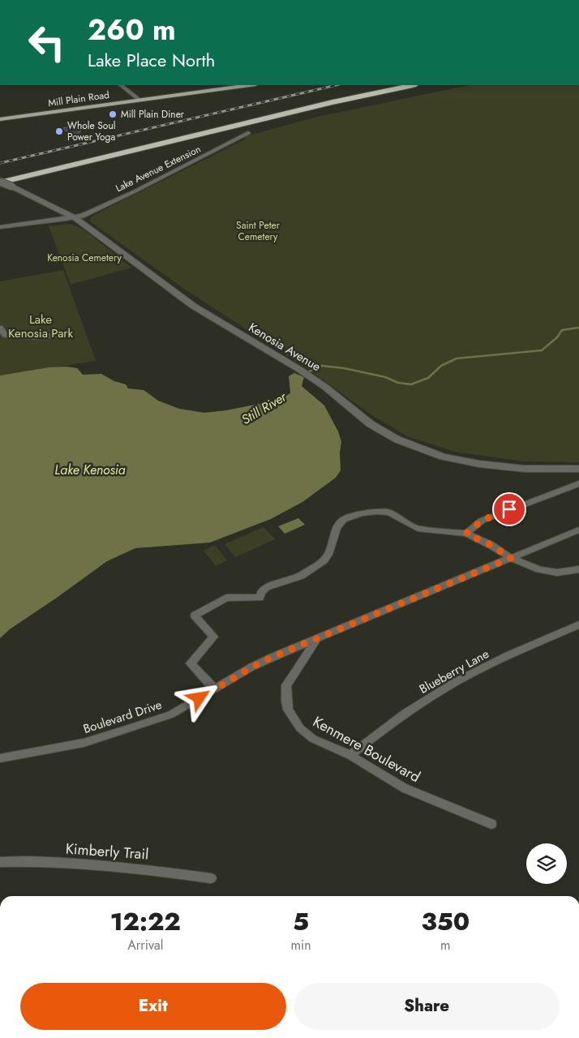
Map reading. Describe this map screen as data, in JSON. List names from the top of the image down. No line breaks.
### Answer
{"streets":{"main road":["Mill Plain Road"],"street":["Lake Avenue Extension","Kenosia Avenue","Blueberry Lane","Boulevard Drive","Kenmere Boulevard","Kimberly Trail"]},"crossings":[["Lake Avenue Extension","Kenosia Avenue"],["Blueberry Lane","Kenmere Boulevard"],["Boulevard Drive","Kenmere Boulevard"]],"water":["Still River","Lake Kenosia"],"parks":["Saint Peter Cemetery","Kenosia Cemetery","Lake Kenosia Park"],"places":["Mill Plain Diner","Whole Soul Power Yoga"],"page":{"turn":["260 m","Lake Place North"],"eta":["12:22","Arrival","5","min","350","m"],"buttons":["Exit","Share"]}}
